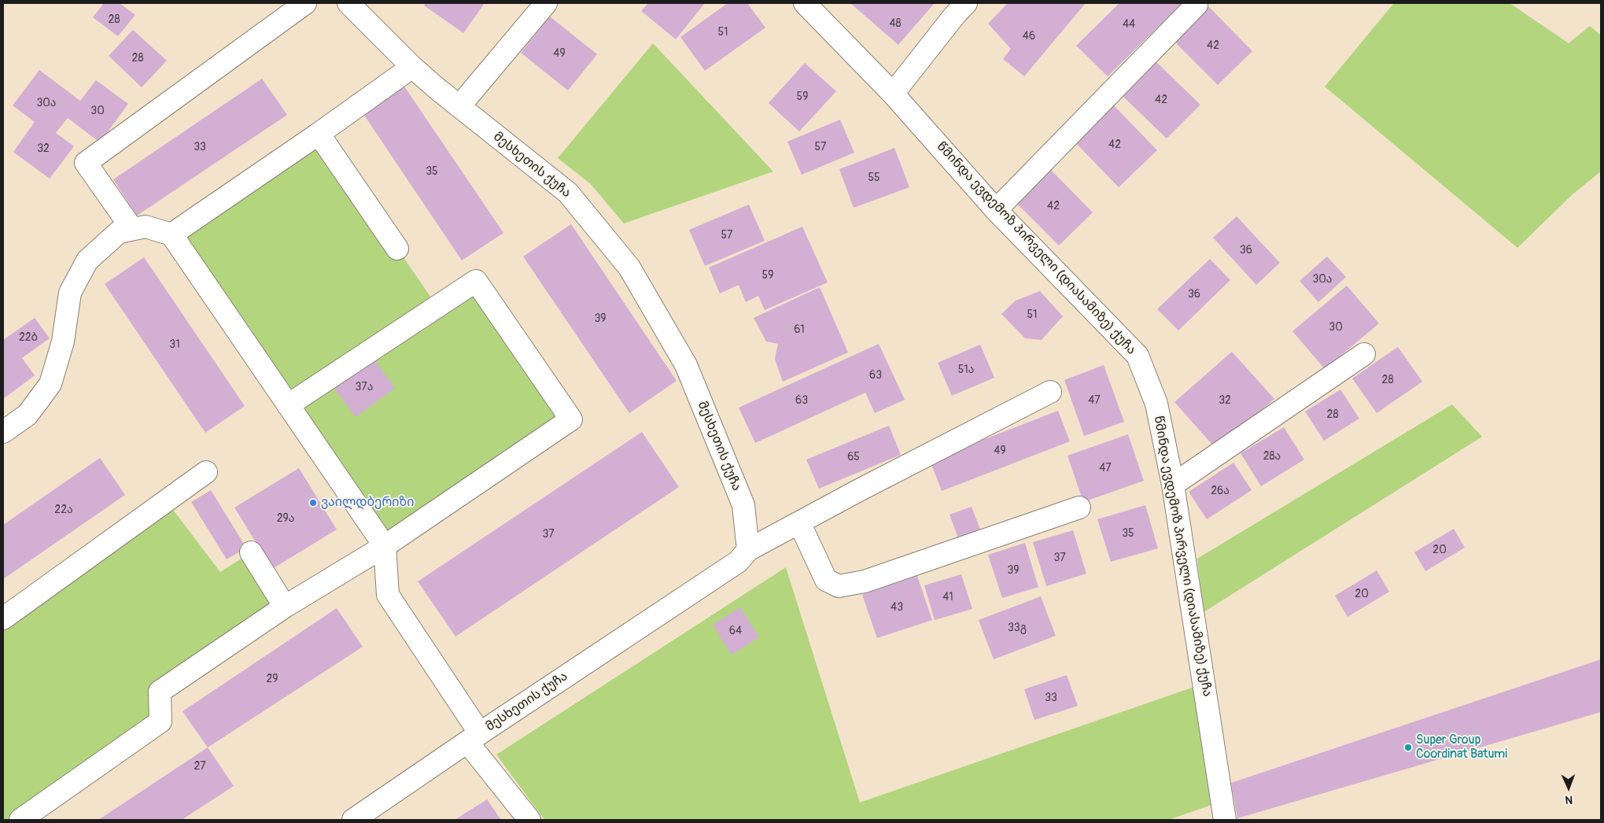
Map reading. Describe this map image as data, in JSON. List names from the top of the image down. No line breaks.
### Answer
{"streets":{"street":["მესხეთის ქუჩა","წმინდა ევდემოზ პირველი (დიასამიზე) ქუჩა"]},"places":["ვაილდბერიზი","Super Group Coordinat Batumi"],"house_numbers":["28","48","44","51","46","42","49","28","59","42","30ა","30","42","33","57","32","35","55","42","57","36","59","30ა","36","51","39","30","61","22ბ","31","51ა","63","28","37ა","63","47","32","28","49","28ა","65","47","26ა","22ა","29ა","35","37","20","37","39","20","41","43","33გ","64","29","33","27"],"north":"bottom"}
